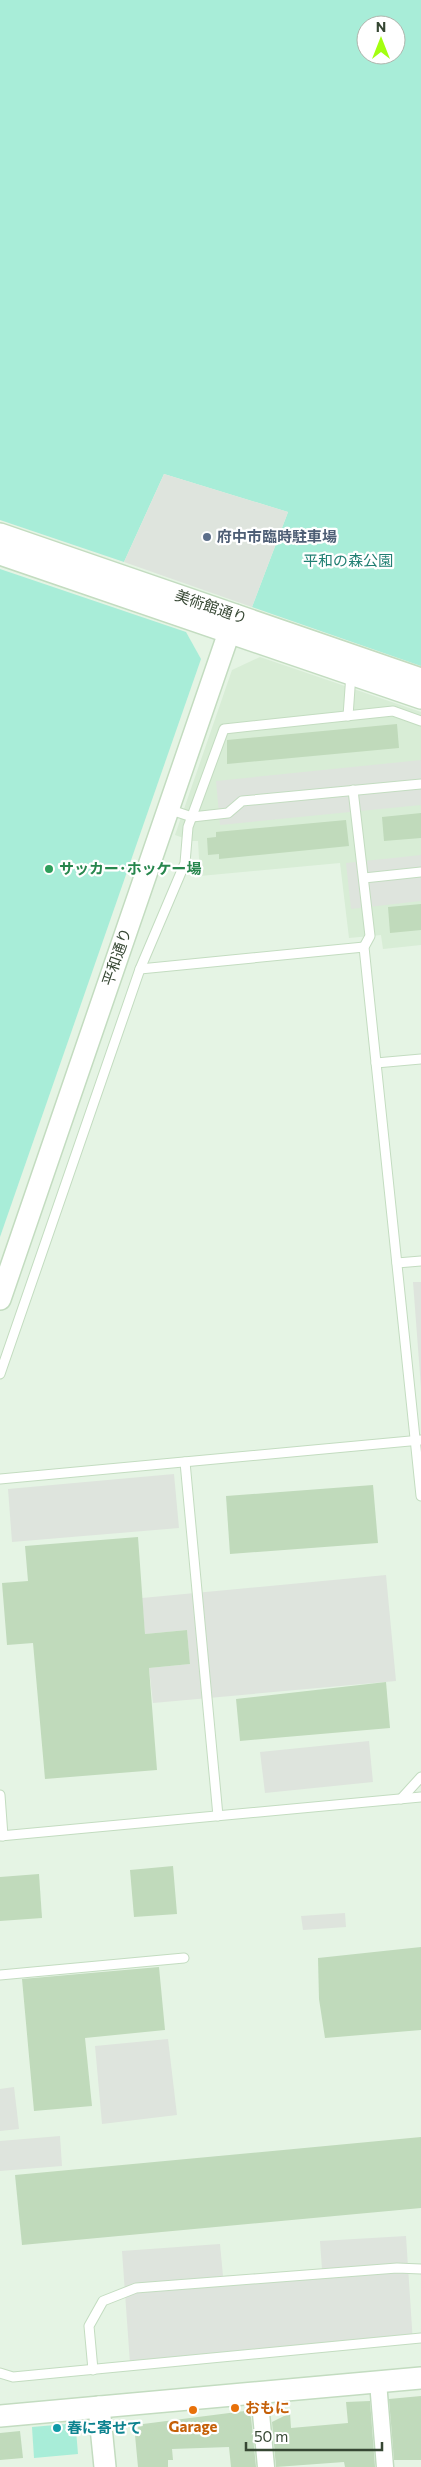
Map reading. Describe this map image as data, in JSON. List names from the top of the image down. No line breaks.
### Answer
{"streets":{"street":["美術館通り","平和通り"]},"crossings":[["美術館通り","平和通り"]],"parks":["平和の森公園"],"places":["府中市臨時駐車場","サッカー･ホッケー場","おもに","Garage","春に寄せて"],"scale_bar":"50 m","north":"top"}
